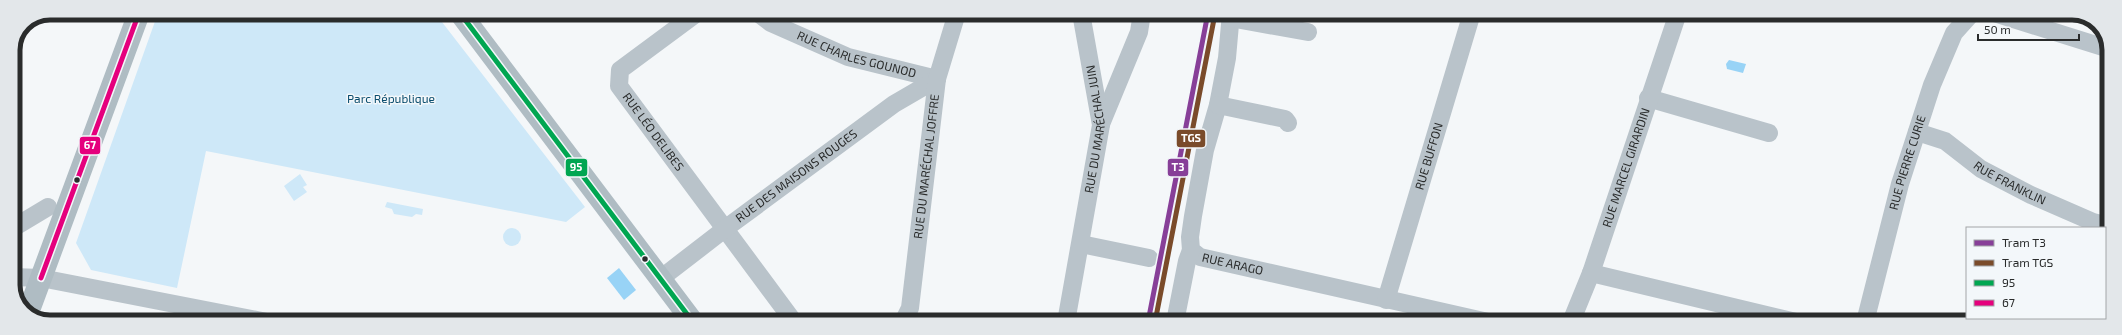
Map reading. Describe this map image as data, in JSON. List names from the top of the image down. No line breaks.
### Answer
{"streets":{"street":["RUE CHARLES GOUNOD","RUE DU MARÉCHAL JUIN","RUE LÉO DELIBES","RUE BUFFON","RUE PIERRE CURIE","RUE DU MARÉCHAL JOFFRE","RUE MARCEL GIRARDIN","RUE DES MAISONS ROUGES","RUE FRANKLIN","RUE ARAGO"]},"crossings":[["RUE CHARLES GOUNOD","RUE DU MARÉCHAL JOFFRE"],["RUE CHARLES GOUNOD","RUE DES MAISONS ROUGES"],["RUE LÉO DELIBES","RUE DES MAISONS ROUGES"],["RUE BUFFON","RUE ARAGO"],["RUE PIERRE CURIE","RUE FRANKLIN"],["RUE DU MARÉCHAL JOFFRE","RUE DES MAISONS ROUGES"]],"parks":["Parc République"],"lines":["tram line T3","tram line TGS","transit line 95","transit line 67"],"legend":["Tram T3","Tram TGS","95","67"],"scale_bar":"50 m"}
